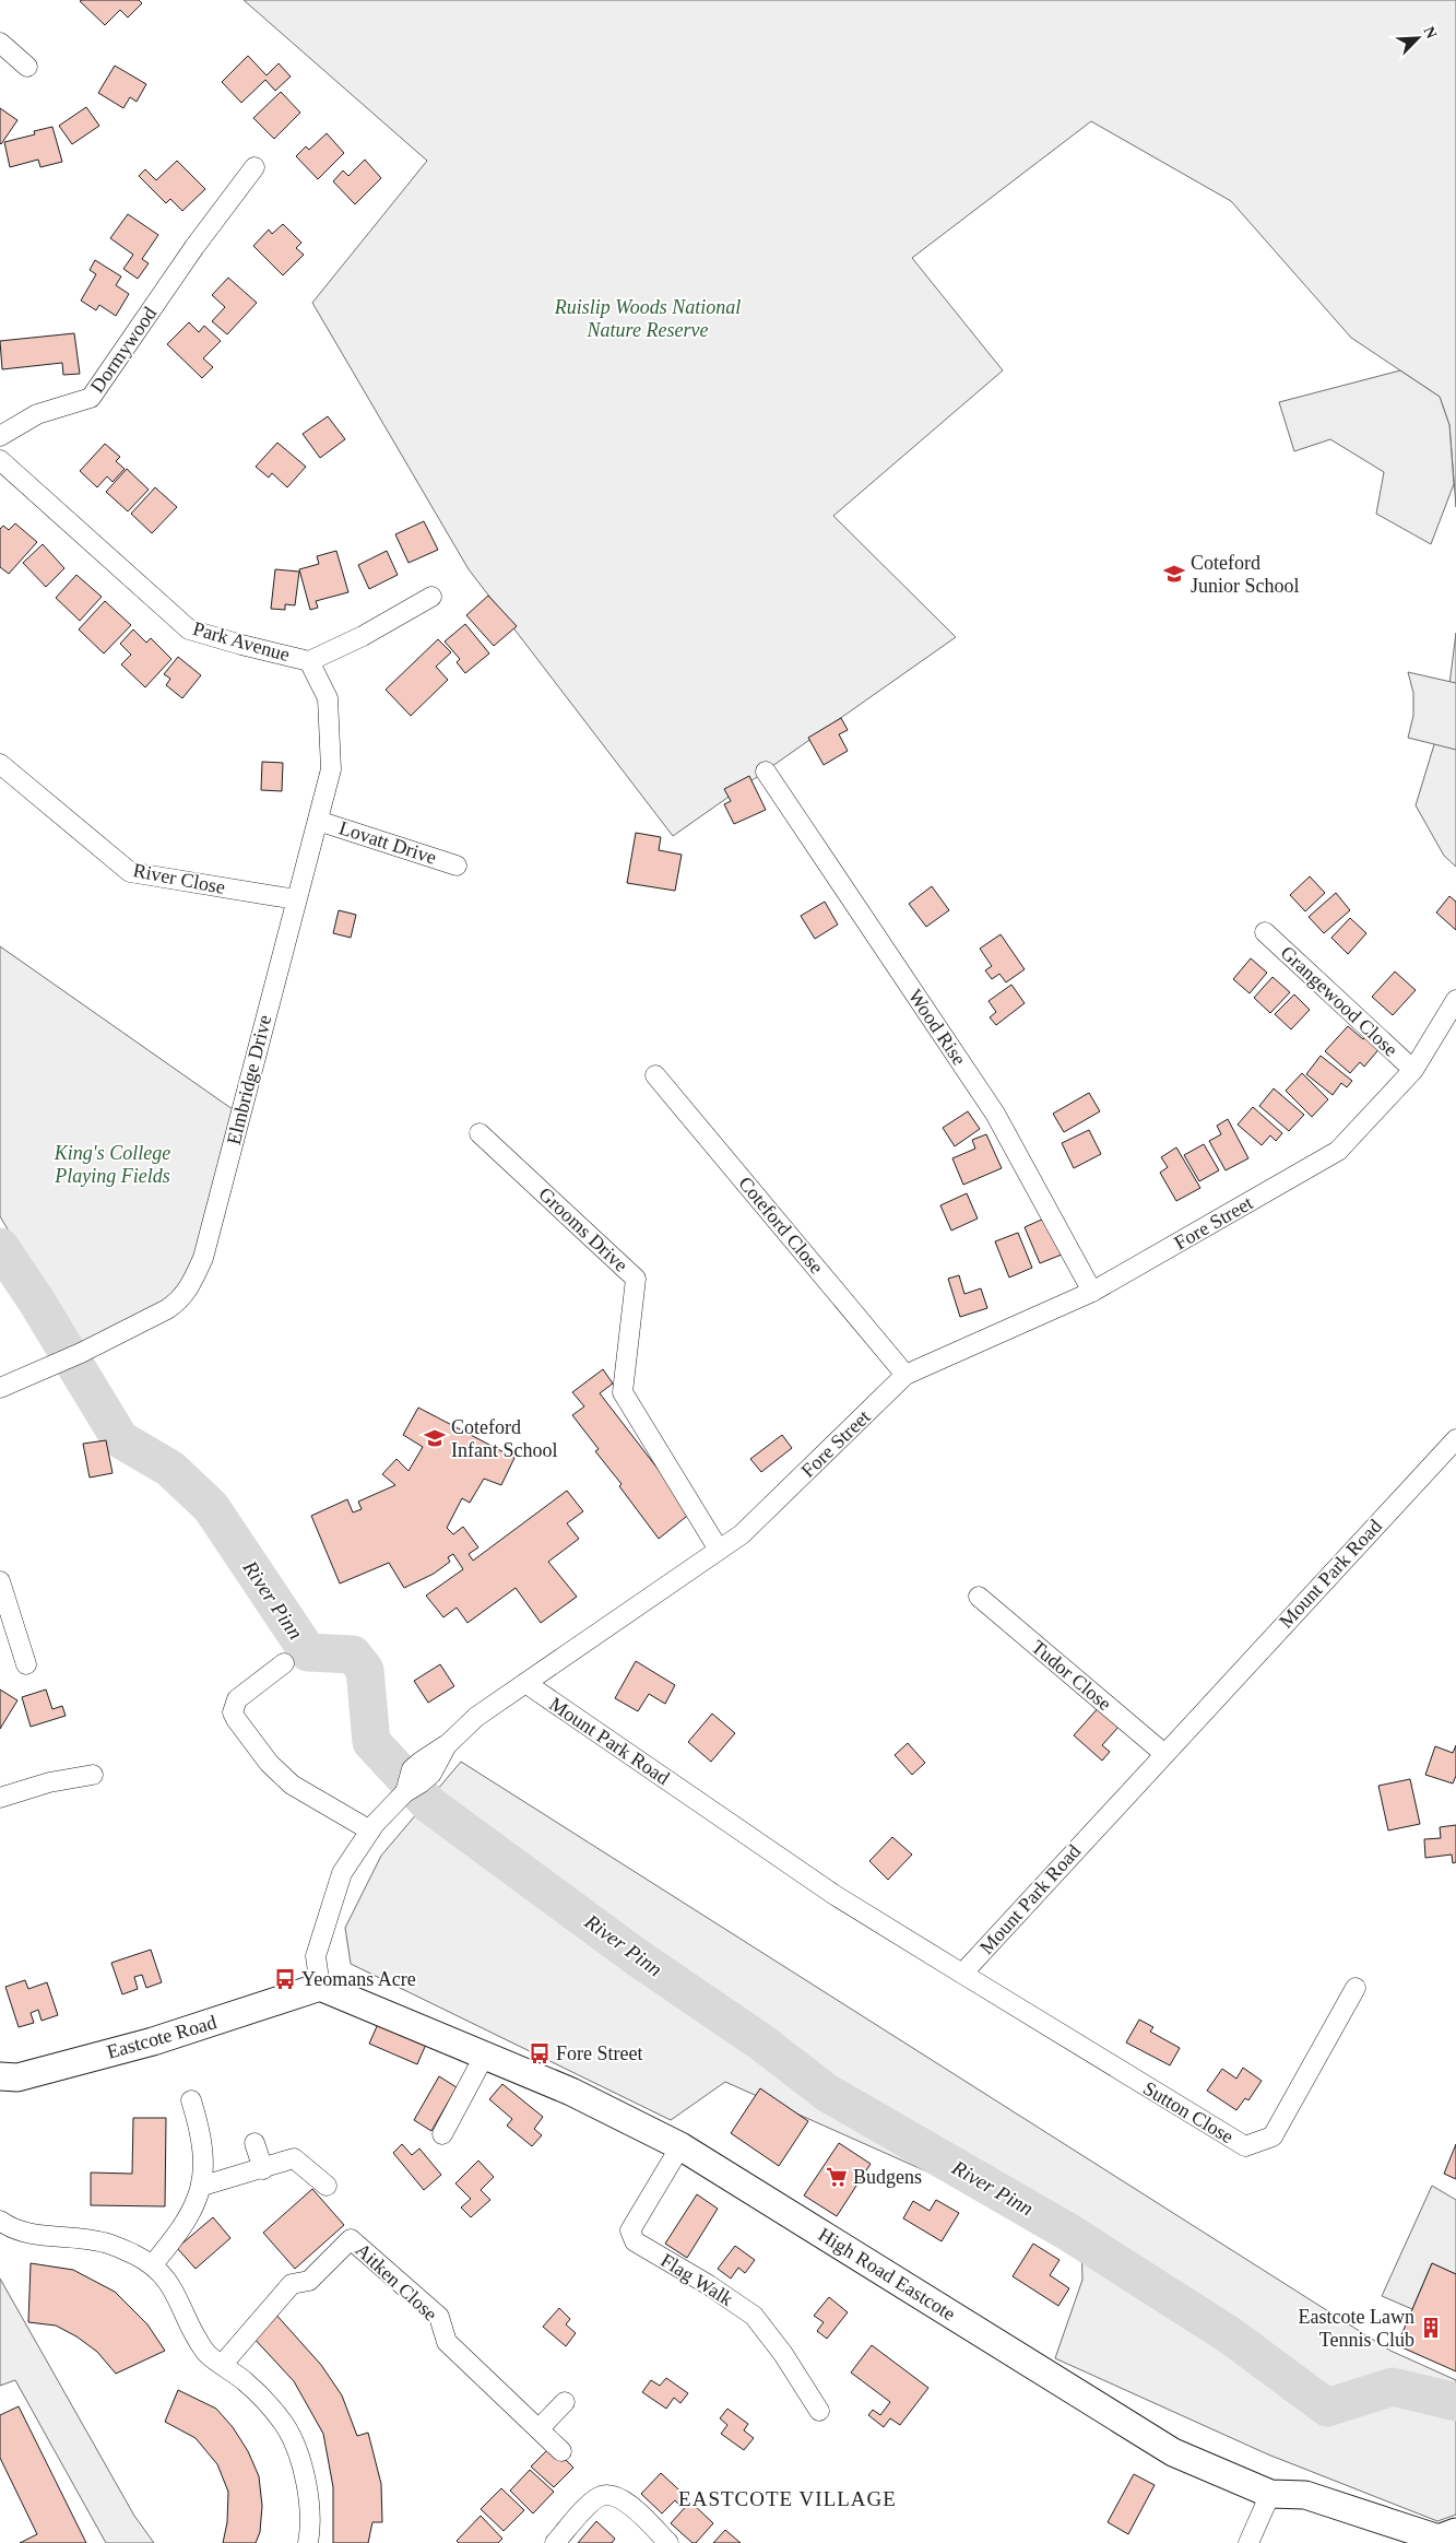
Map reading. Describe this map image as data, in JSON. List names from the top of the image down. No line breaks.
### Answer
{"streets":{"main road":["Eastcote Road","High Road Eastcote"],"street":["Dormywood","Park Avenue","Lovatt Drive","River Close","Grangewood Close","Wood Rise","Elmbridge Drive","Fore Street","Coteford Close","Grooms Drive","Mount Park Road","Tudor Close","Sutton Close","Flag Walk","Aitken Close"]},"crossings":[["Park Avenue","Elmbridge Drive"],["Lovatt Drive","Elmbridge Drive"],["River Close","Elmbridge Drive"],["Grangewood Close","Fore Street"],["Wood Rise","Fore Street"],["Fore Street","Coteford Close"],["Fore Street","Grooms Drive"],["Fore Street","Mount Park Road"],["Fore Street","Eastcote Road"],["Fore Street","High Road Eastcote"],["Mount Park Road","Tudor Close"],["Mount Park Road","Sutton Close"],["Eastcote Road","High Road Eastcote"],["High Road Eastcote","Flag Walk"]],"districts":["EASTCOTE VILLAGE"],"water":["River Pinn"],"parks":["Ruislip Woods National Nature Reserve","King's College Playing Fields"],"places":{"school or university":["Coteford Junior School","Coteford Infant School"],"bus stop":["Yeomans Acre","Fore Street"],"supermarket":["Budgens"],"building":["Eastcote Lawn Tennis Club"]},"north":"top right"}
